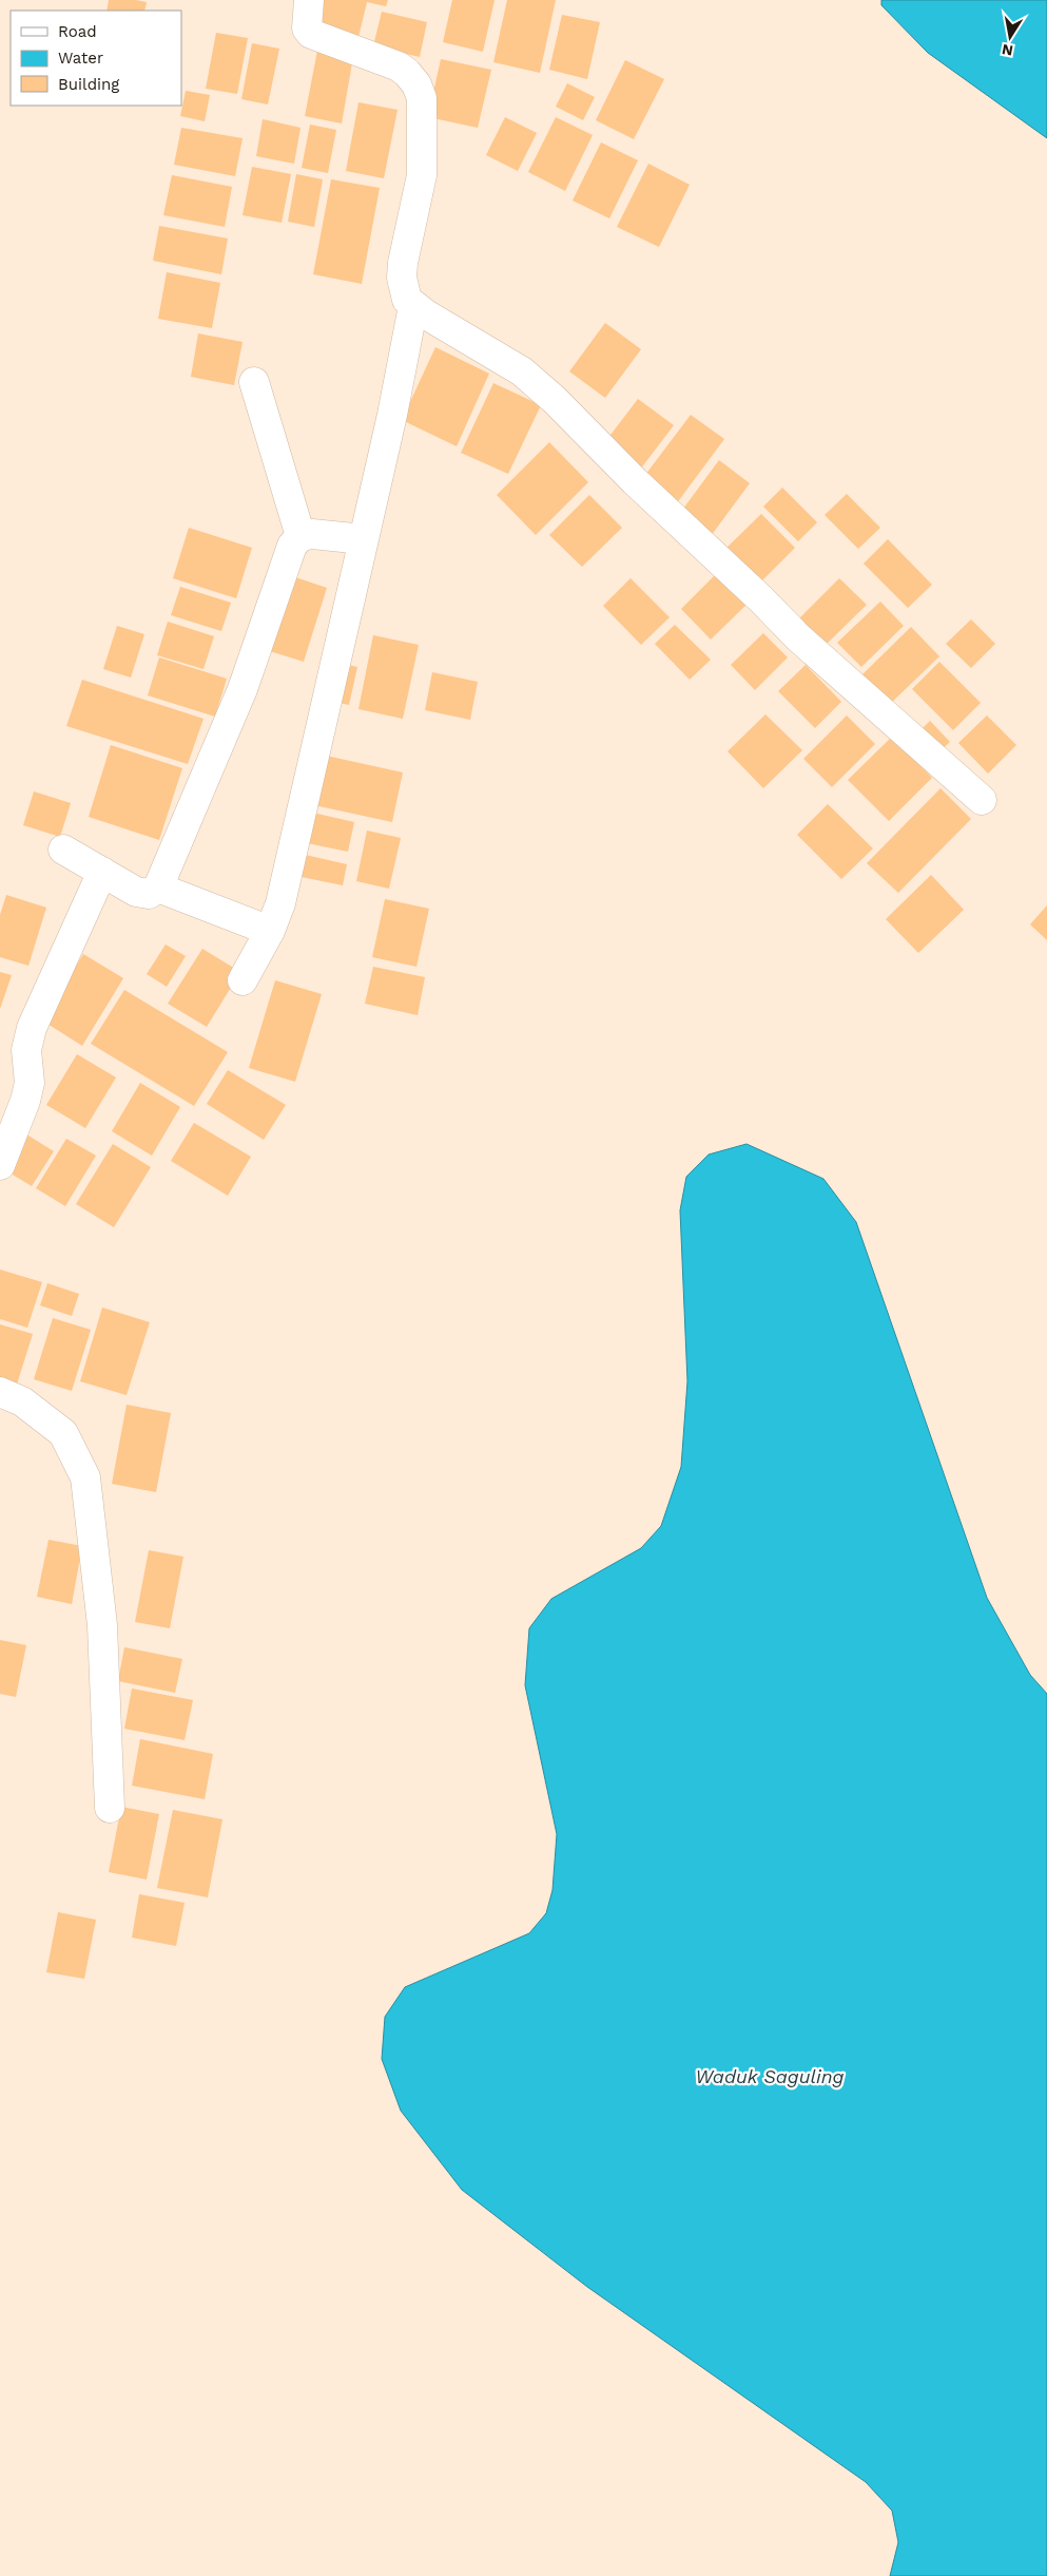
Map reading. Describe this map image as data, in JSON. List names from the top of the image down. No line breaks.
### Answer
{"water":["Waduk Saguling"],"legend":["Road","Water","Building"],"north":"bottom"}
